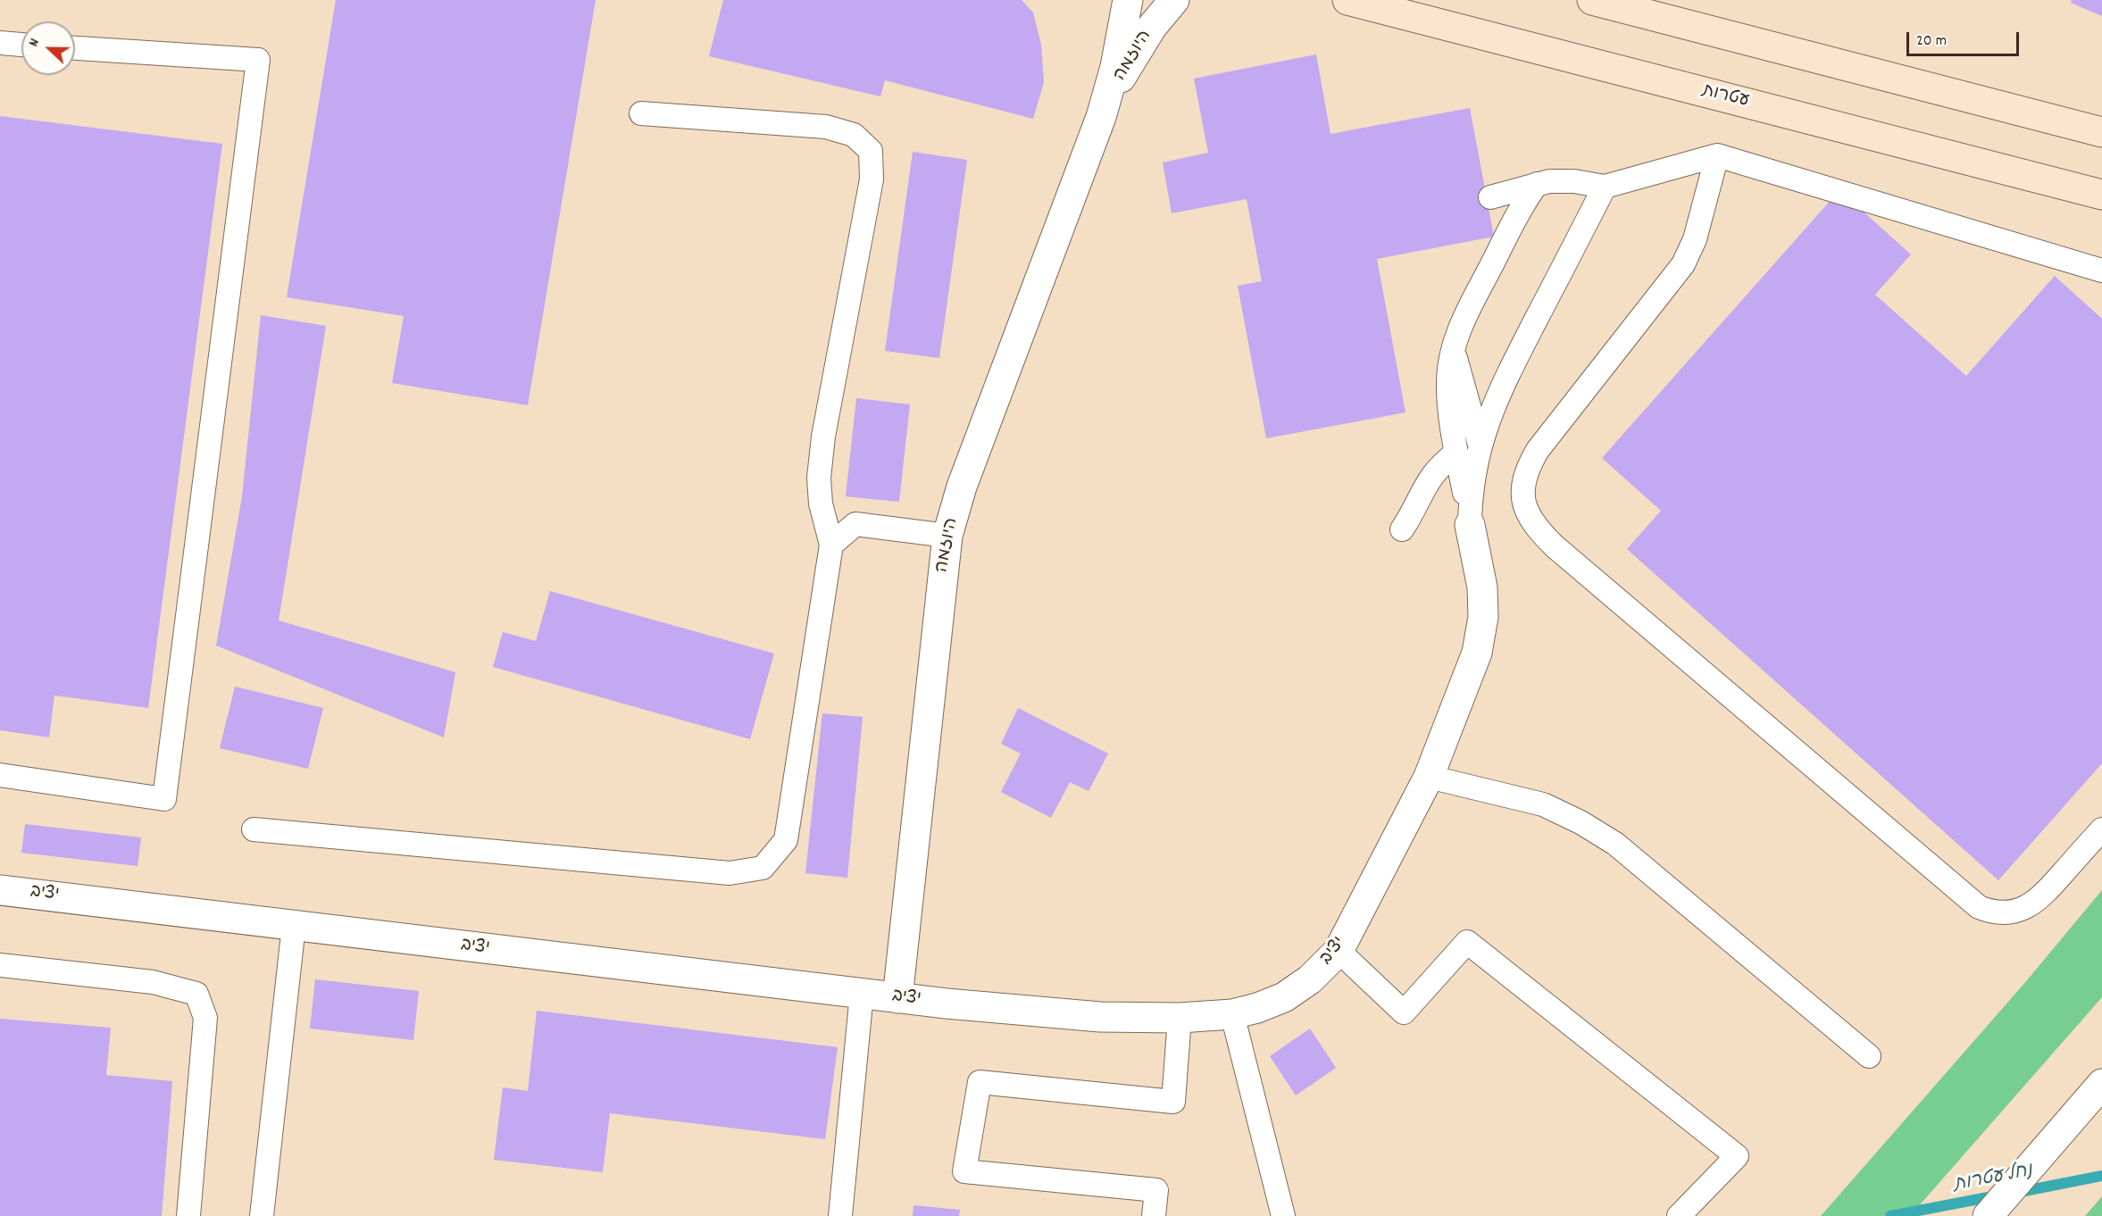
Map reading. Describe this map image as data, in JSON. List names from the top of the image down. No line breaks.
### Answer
{"streets":{"street":["היוזמה","עטרות","יציב"]},"crossings":[["היוזמה","יציב"]],"water":["נחל עטרות"],"scale_bar":"20 m","north":"left"}
